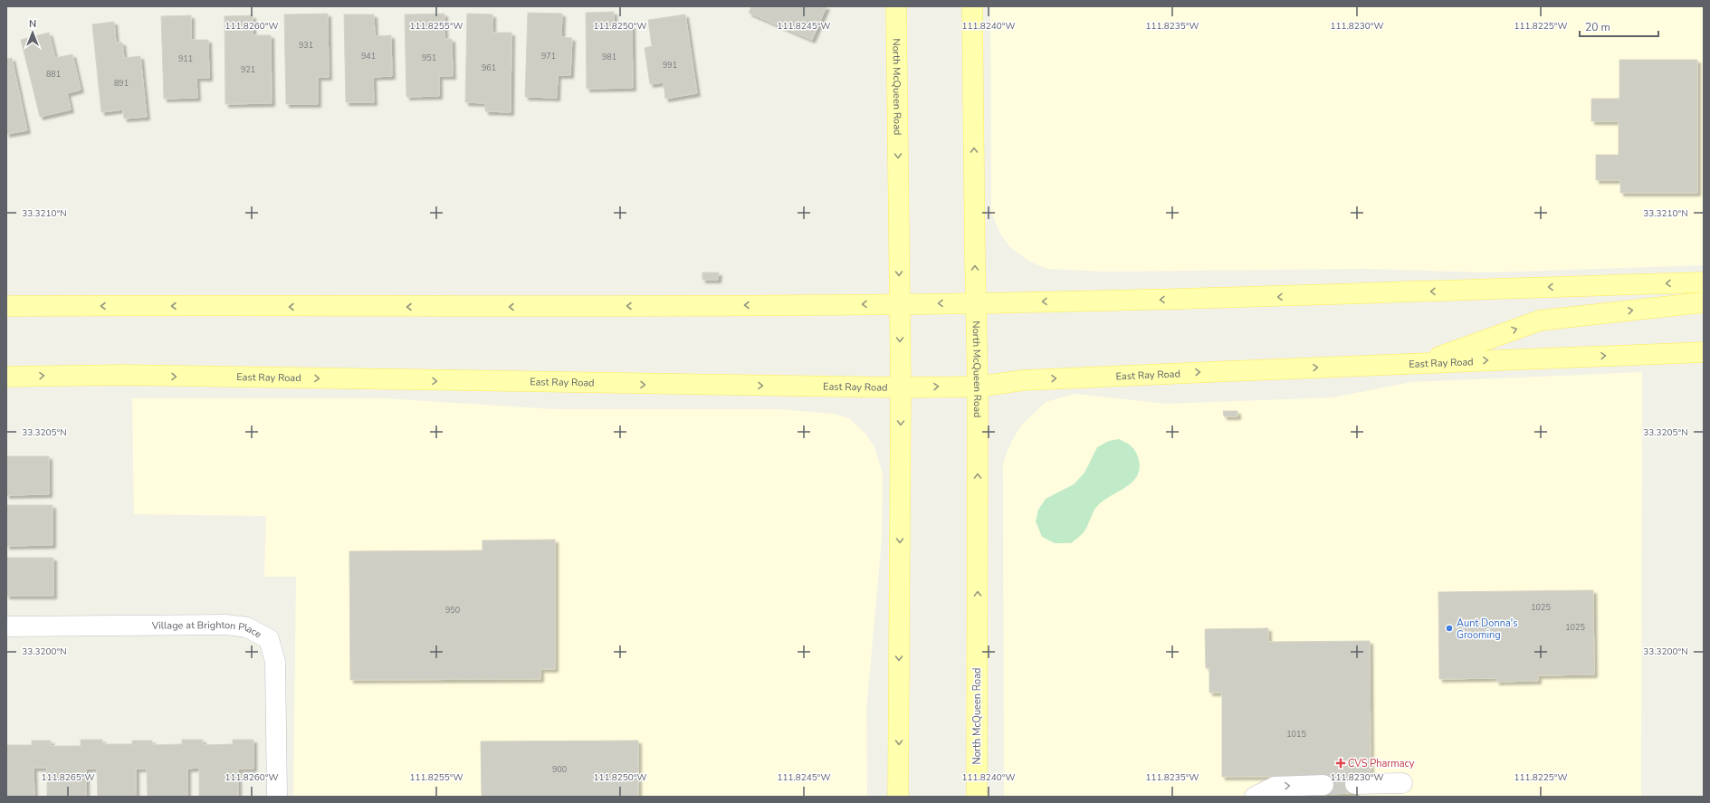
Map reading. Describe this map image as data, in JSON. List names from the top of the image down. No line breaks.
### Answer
{"streets":{"main road":["North McQueen Road","East Ray Road"],"street":["Village at Brighton Place"]},"crossings":[["North McQueen Road","East Ray Road"]],"places":{"other":["Aunt Donna's Grooming"],"health":["CVS Pharmacy"]},"house_numbers":["931","941","971","981","951","911","991","961","921","881","891","1025","950","1025","1015","900"],"scale_bar":"20 m","north":"top","coordinates":["111.8260°W","111.8255°W","111.8250°W","111.8245°W","111.8240°W","111.8235°W","111.8230°W","111.8225°W","33.3210°N","33.3205°N","33.3200°N","111.8265°W"]}
